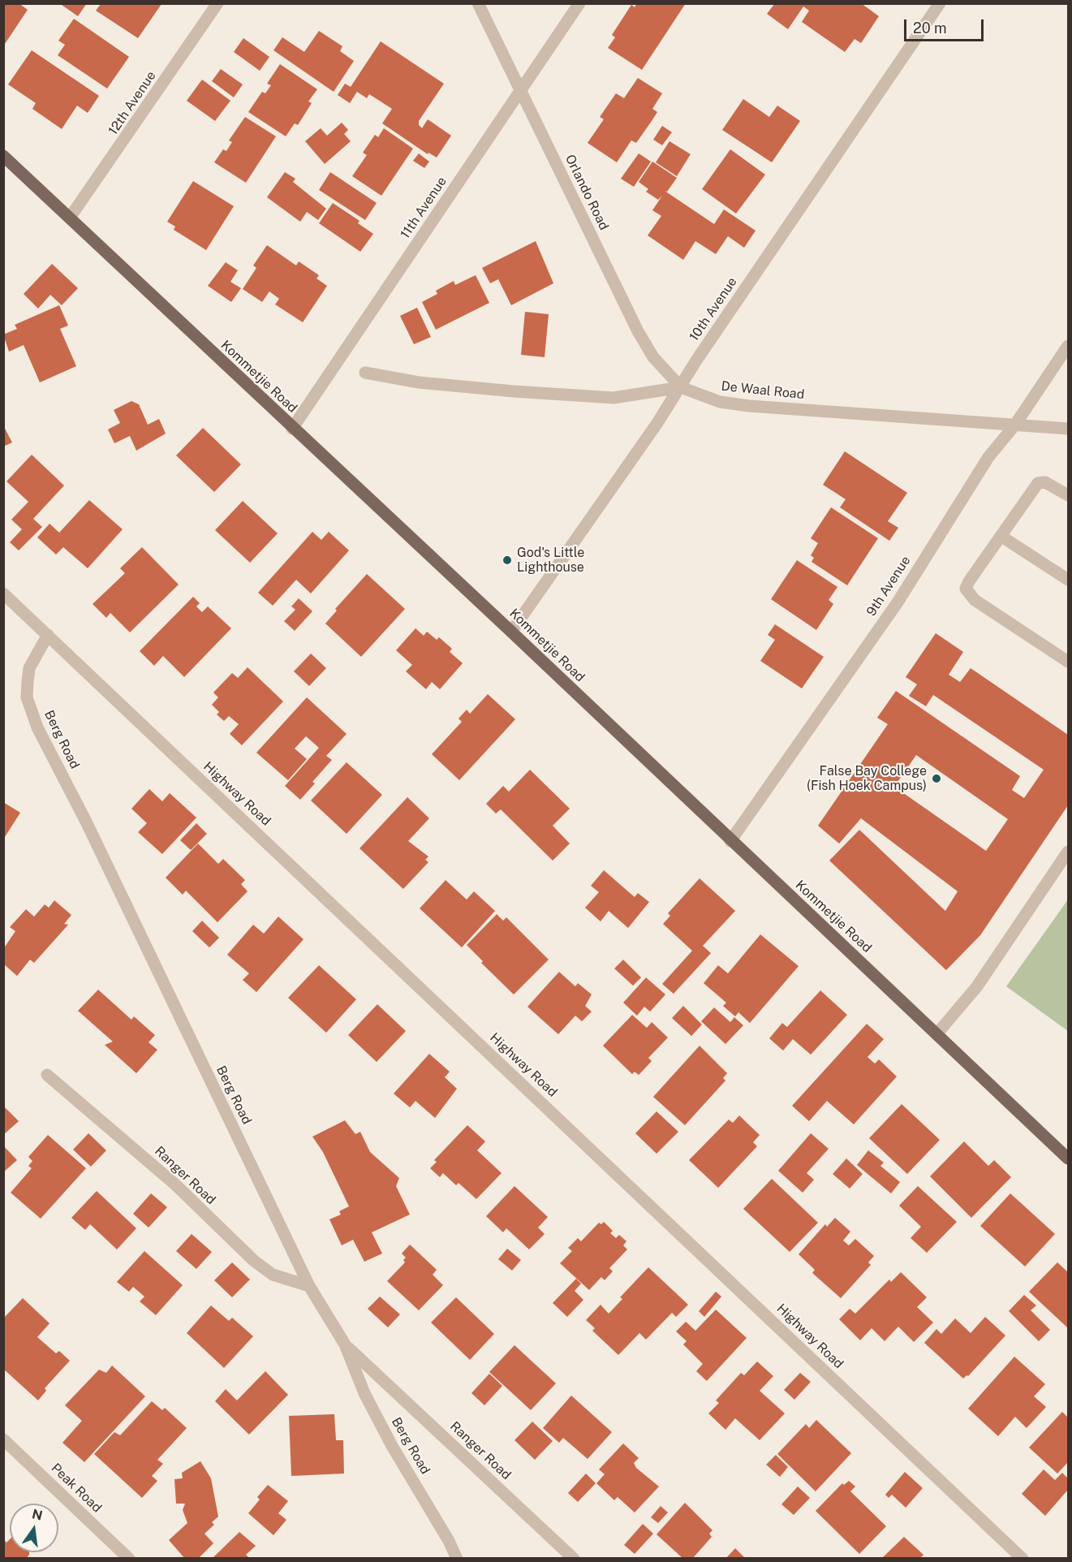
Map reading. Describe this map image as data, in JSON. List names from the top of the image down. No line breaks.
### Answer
{"streets":{"main road":["Kommetjie Road"],"street":["12th Avenue","Orlando Road","11th Avenue","10th Avenue","De Waal Road","9th Avenue","Berg Road","Highway Road","Ranger Road","Peak Road"]},"crossings":[["12th Avenue","Kommetjie Road"],["Orlando Road","11th Avenue"],["Orlando Road","10th Avenue"],["Orlando Road","De Waal Road"],["11th Avenue","Kommetjie Road"],["10th Avenue","Kommetjie Road"],["10th Avenue","De Waal Road"],["Kommetjie Road","9th Avenue"],["De Waal Road","9th Avenue"],["Berg Road","Highway Road"],["Berg Road","Ranger Road"]],"places":["God's Little Lighthouse","False Bay College (Fish Hoek Campus)"],"scale_bar":"20 m","north":"top"}
